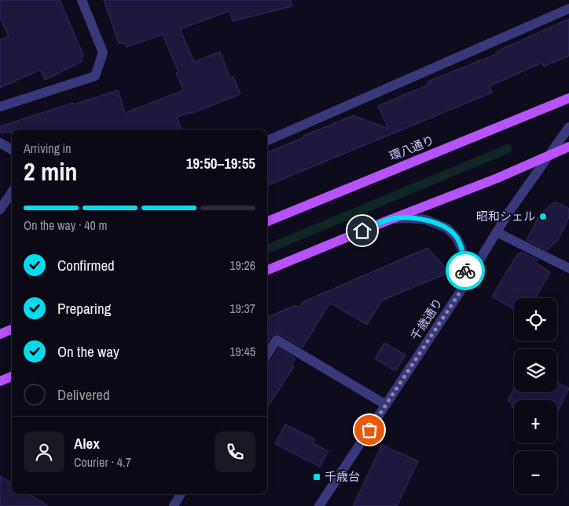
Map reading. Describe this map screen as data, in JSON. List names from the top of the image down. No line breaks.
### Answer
{"streets":{"main road":["環八通り"],"street":["千歳通り"]},"places":{"other":["昭和シェル"],"transit":["千歳台"]},"page":{"heading":["2 min","Arriving in","19:50–19:55"],"panel":["Alex","Courier · 4.7"],"bar":"On the way · 40 m","list":[["Confirmed","19:26"],["Preparing","19:37"],["On the way","19:45"],"Delivered"],"map_buttons":["+","−"]}}
